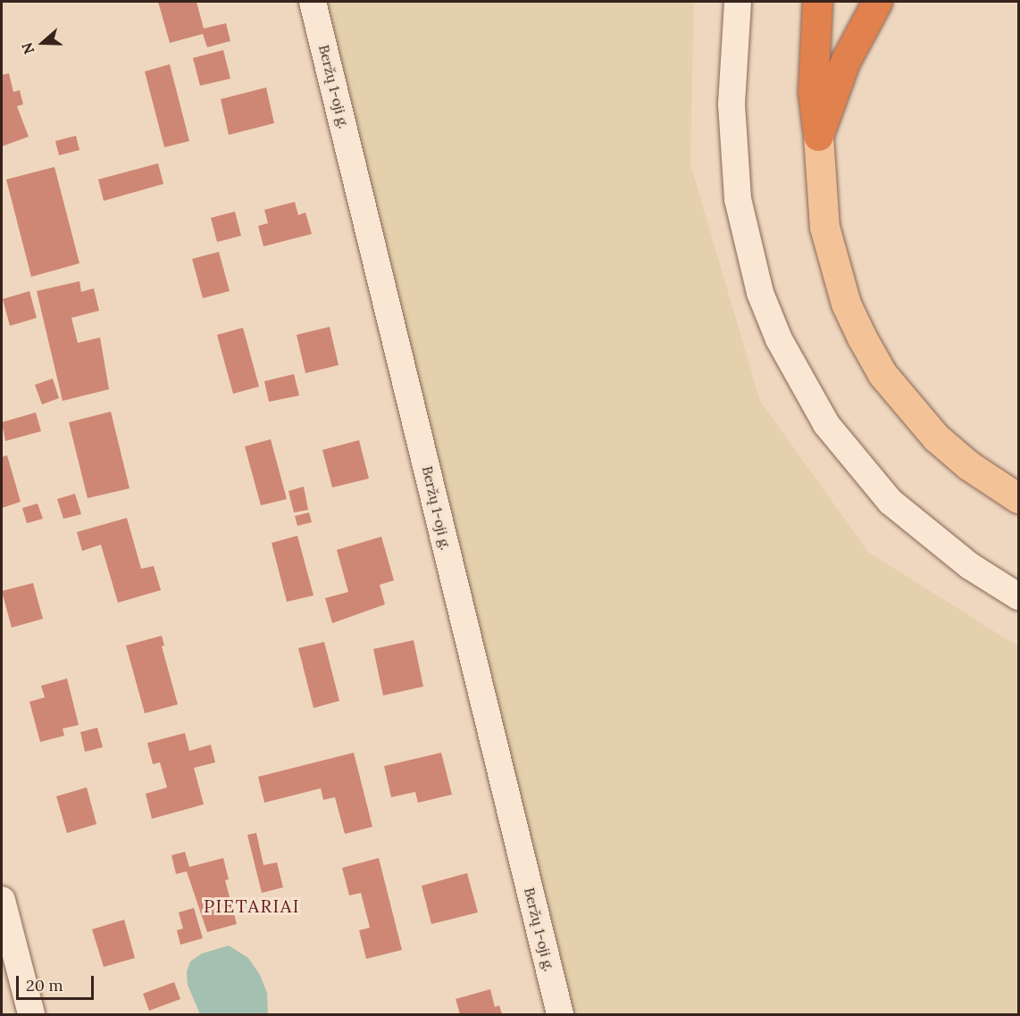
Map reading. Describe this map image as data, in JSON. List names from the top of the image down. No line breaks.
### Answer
{"streets":{"street":["Beržų 1-oji g."]},"districts":["PIETARIAI"],"scale_bar":"20 m","north":"left"}
